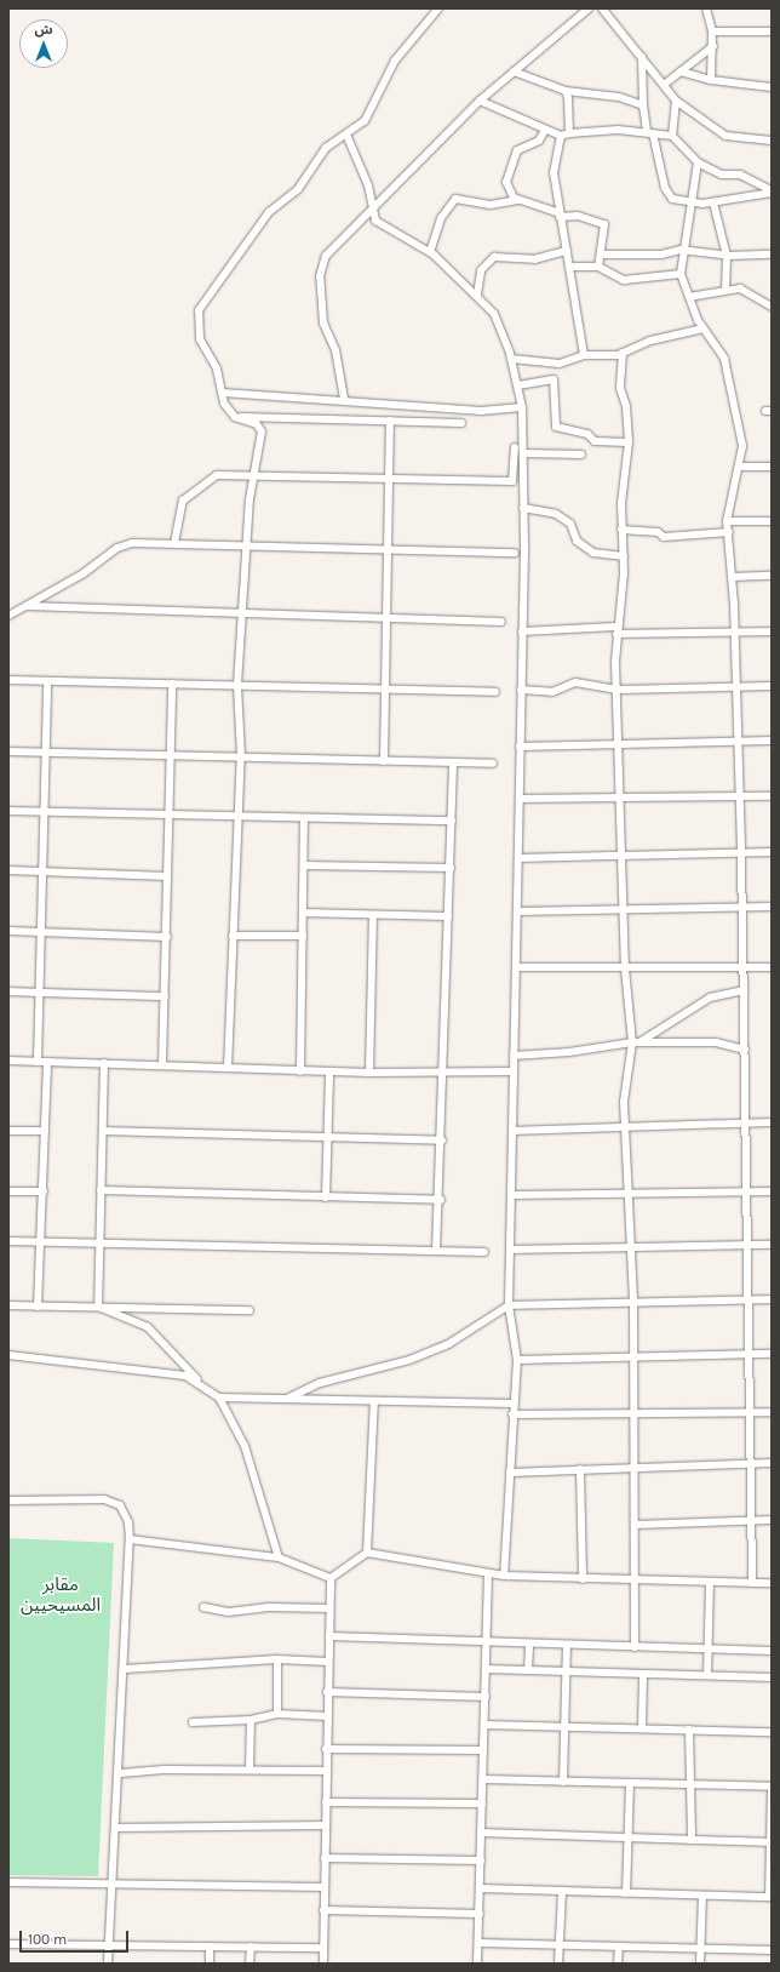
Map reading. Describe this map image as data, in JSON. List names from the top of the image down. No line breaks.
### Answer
{"parks":["مقابر المسيحيين"],"scale_bar":"100 m","north":"top"}
